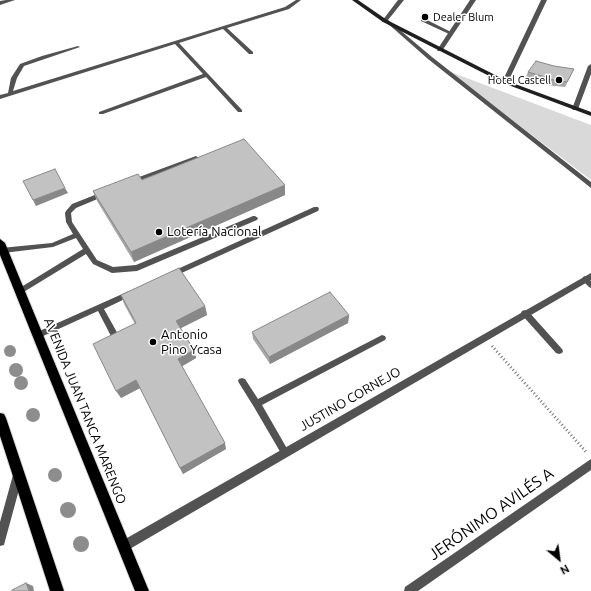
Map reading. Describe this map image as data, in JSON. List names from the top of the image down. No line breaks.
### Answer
{"streets":{"main road":["AVENIDA JUAN TANCA MARENGO"],"street":["JUSTINO CORNEJO","JERÓNIMO AVILÉS A"]},"crossings":[["JUSTINO CORNEJO","AVENIDA JUAN TANCA MARENGO"]],"places":["Dealer Blum","Hotel Castell","Lotería Nacional","Antonio Pino Ycasa"],"north":"bottom right"}
